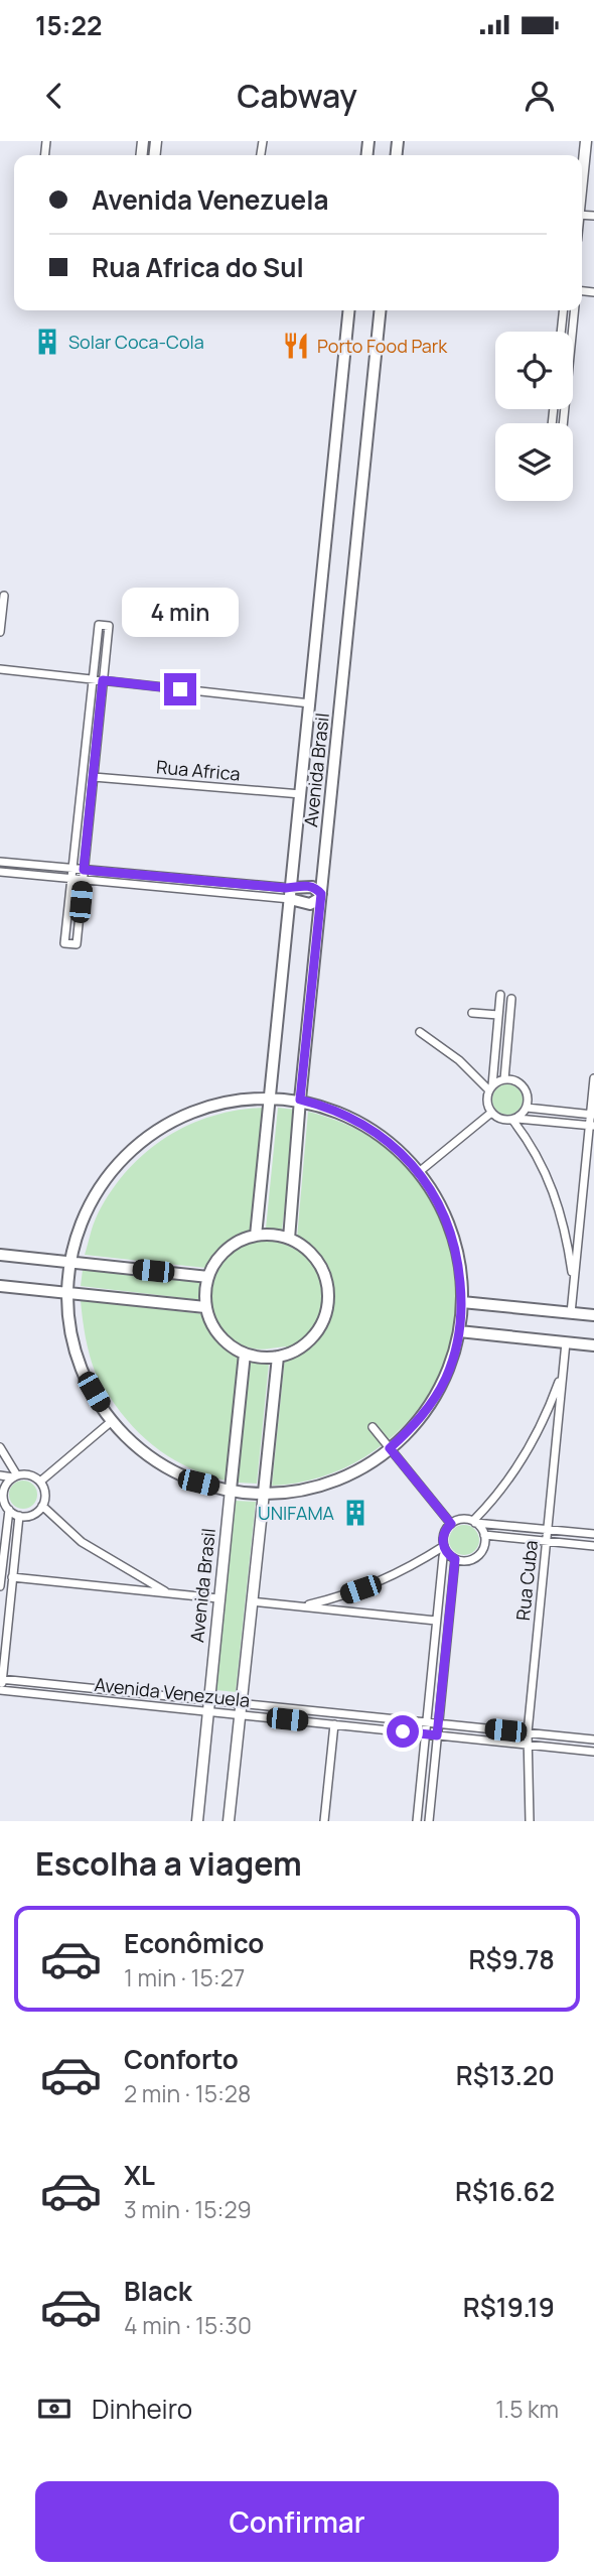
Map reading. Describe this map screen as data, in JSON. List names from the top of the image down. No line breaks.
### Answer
{"streets":{"main road":["Avenida Brasil"],"street":["Rua Africa","Rua Cuba","Avenida Venezuela"]},"crossings":[["Rua Africa","Avenida Brasil"],["Avenida Brasil","Avenida Venezuela"],["Rua Cuba","Avenida Venezuela"]],"places":{"building":["Solar Coca-Cola","UNIFAMA"],"restaurant":["Porto Food Park"]},"page":{"status":"15:22","header":"Cabway","banner":["Avenida Venezuela","Rua Africa do Sul"],"bubble":"4 min","heading":"Escolha a viagem","list":[{"name":"Econômico","note":"1 min · 15:27","value":"R$9.78"},{"name":"Conforto","note":"2 min · 15:28","value":"R$13.20"},{"name":"XL","note":"3 min · 15:29","value":"R$16.62"},{"name":"Black","note":"4 min · 15:30","value":"R$19.19"}],"pay":["Dinheiro","1.5 km"],"buttons":"Confirmar"}}
